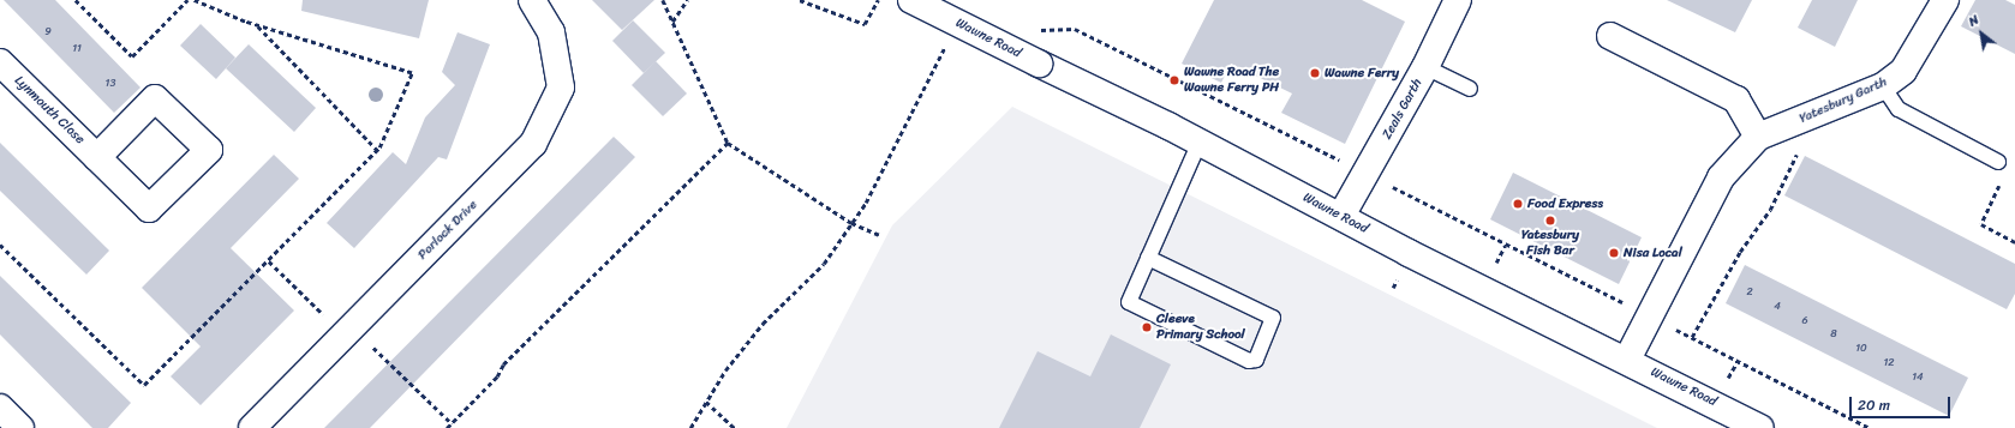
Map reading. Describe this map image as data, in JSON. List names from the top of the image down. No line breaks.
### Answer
{"streets":{"street":["Wawne Road","Yatesbury Garth","Zeals Garth","Lynmouth Close","Porlock Drive"]},"crossings":[["Wawne Road","Yatesbury Garth"],["Wawne Road","Zeals Garth"]],"places":["Wawne Ferry","Wawne Road The Wawne Ferry PH","Food Express","Yatesbury Fish Bar","Nisa Local","Cleeve Primary School"],"house_numbers":["9","11","13","2","4","6","8","10","12","14"],"scale_bar":"20 m","north":"top left"}
